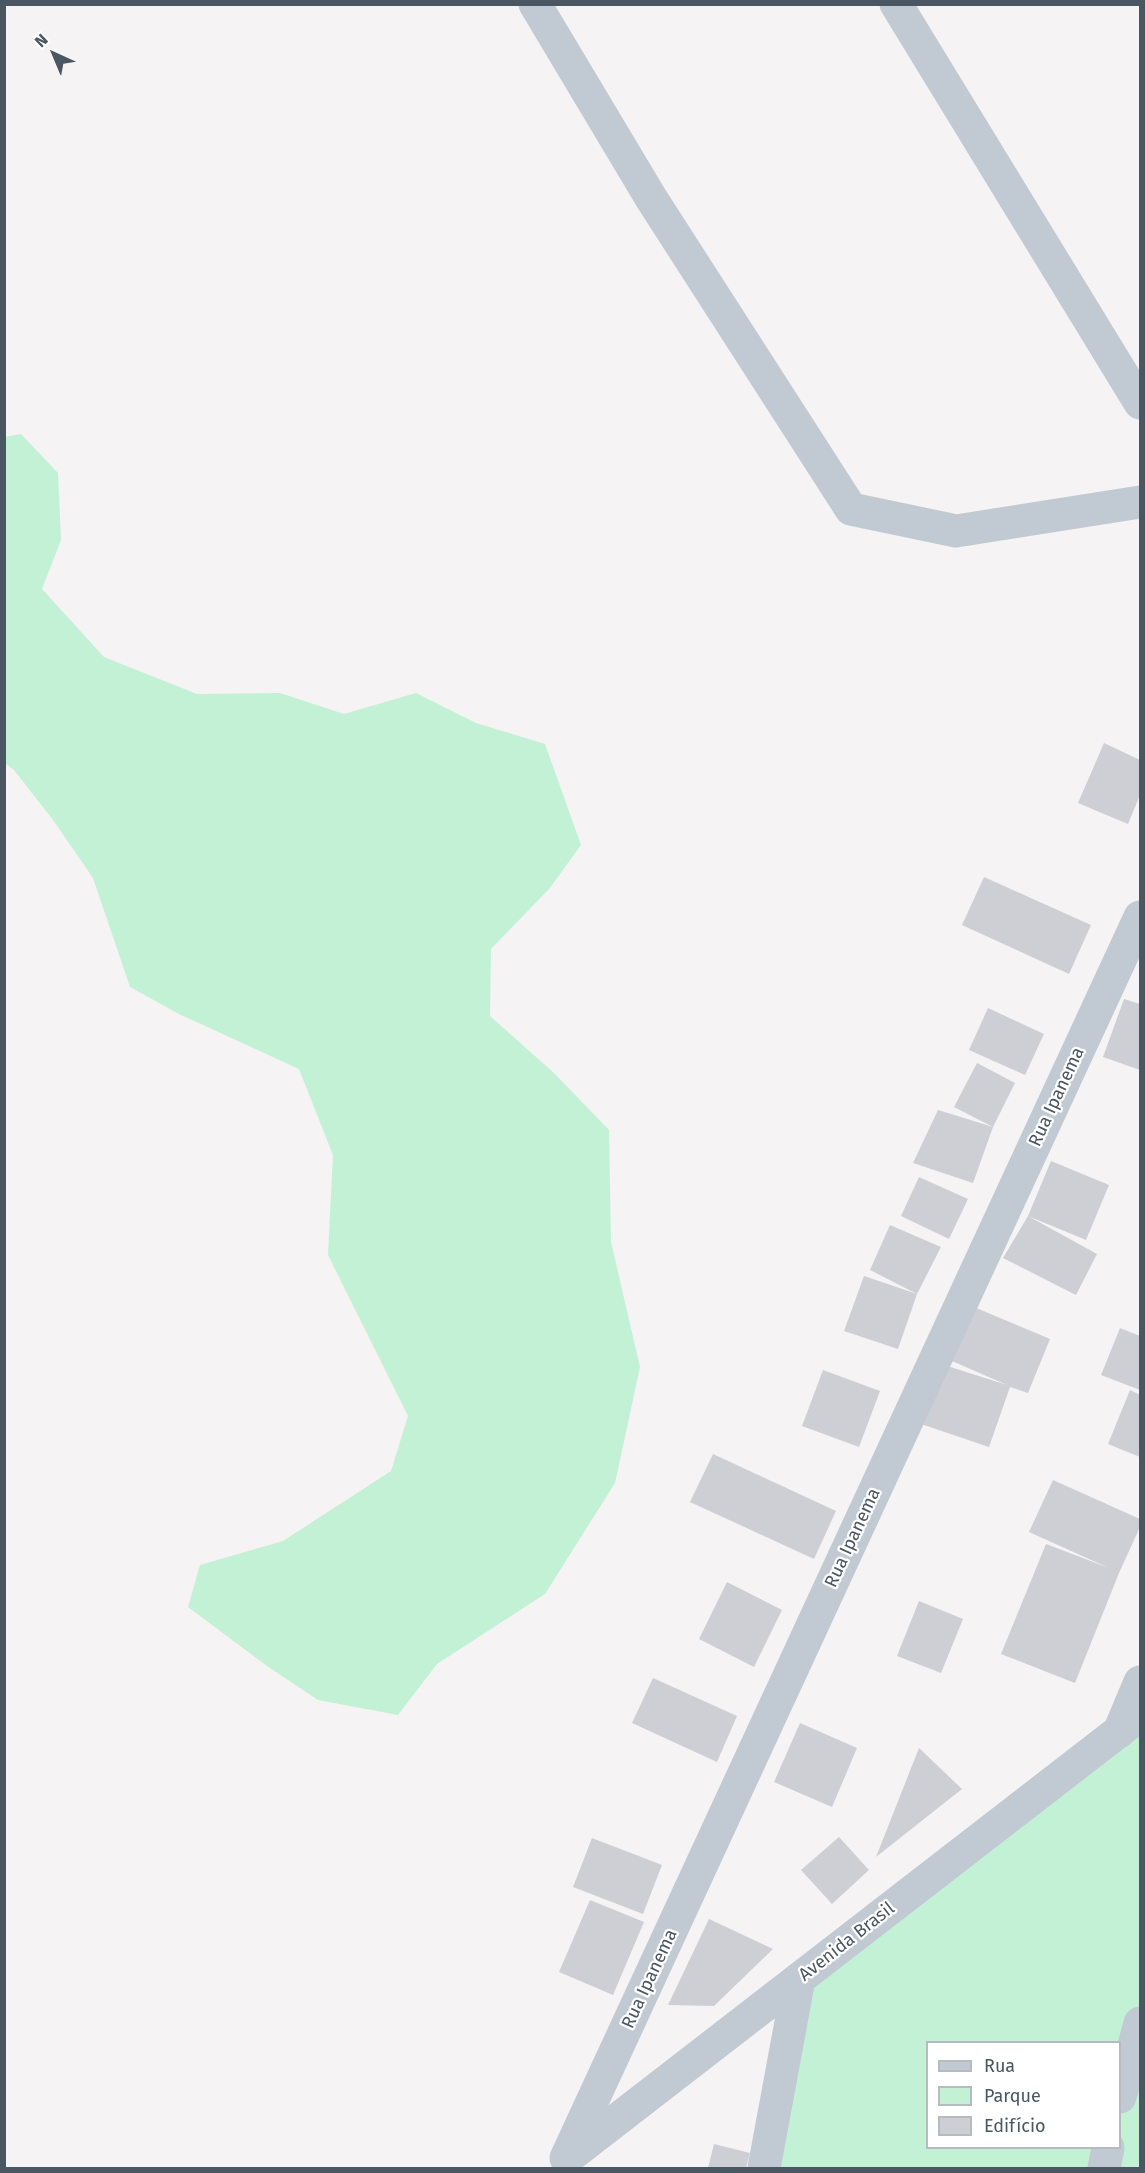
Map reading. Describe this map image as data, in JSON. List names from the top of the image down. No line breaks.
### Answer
{"streets":{"street":["Rua Ipanema","Avenida Brasil"]},"crossings":[["Rua Ipanema","Avenida Brasil"]],"legend":["Rua","Parque","Edifício"],"north":"top left"}
